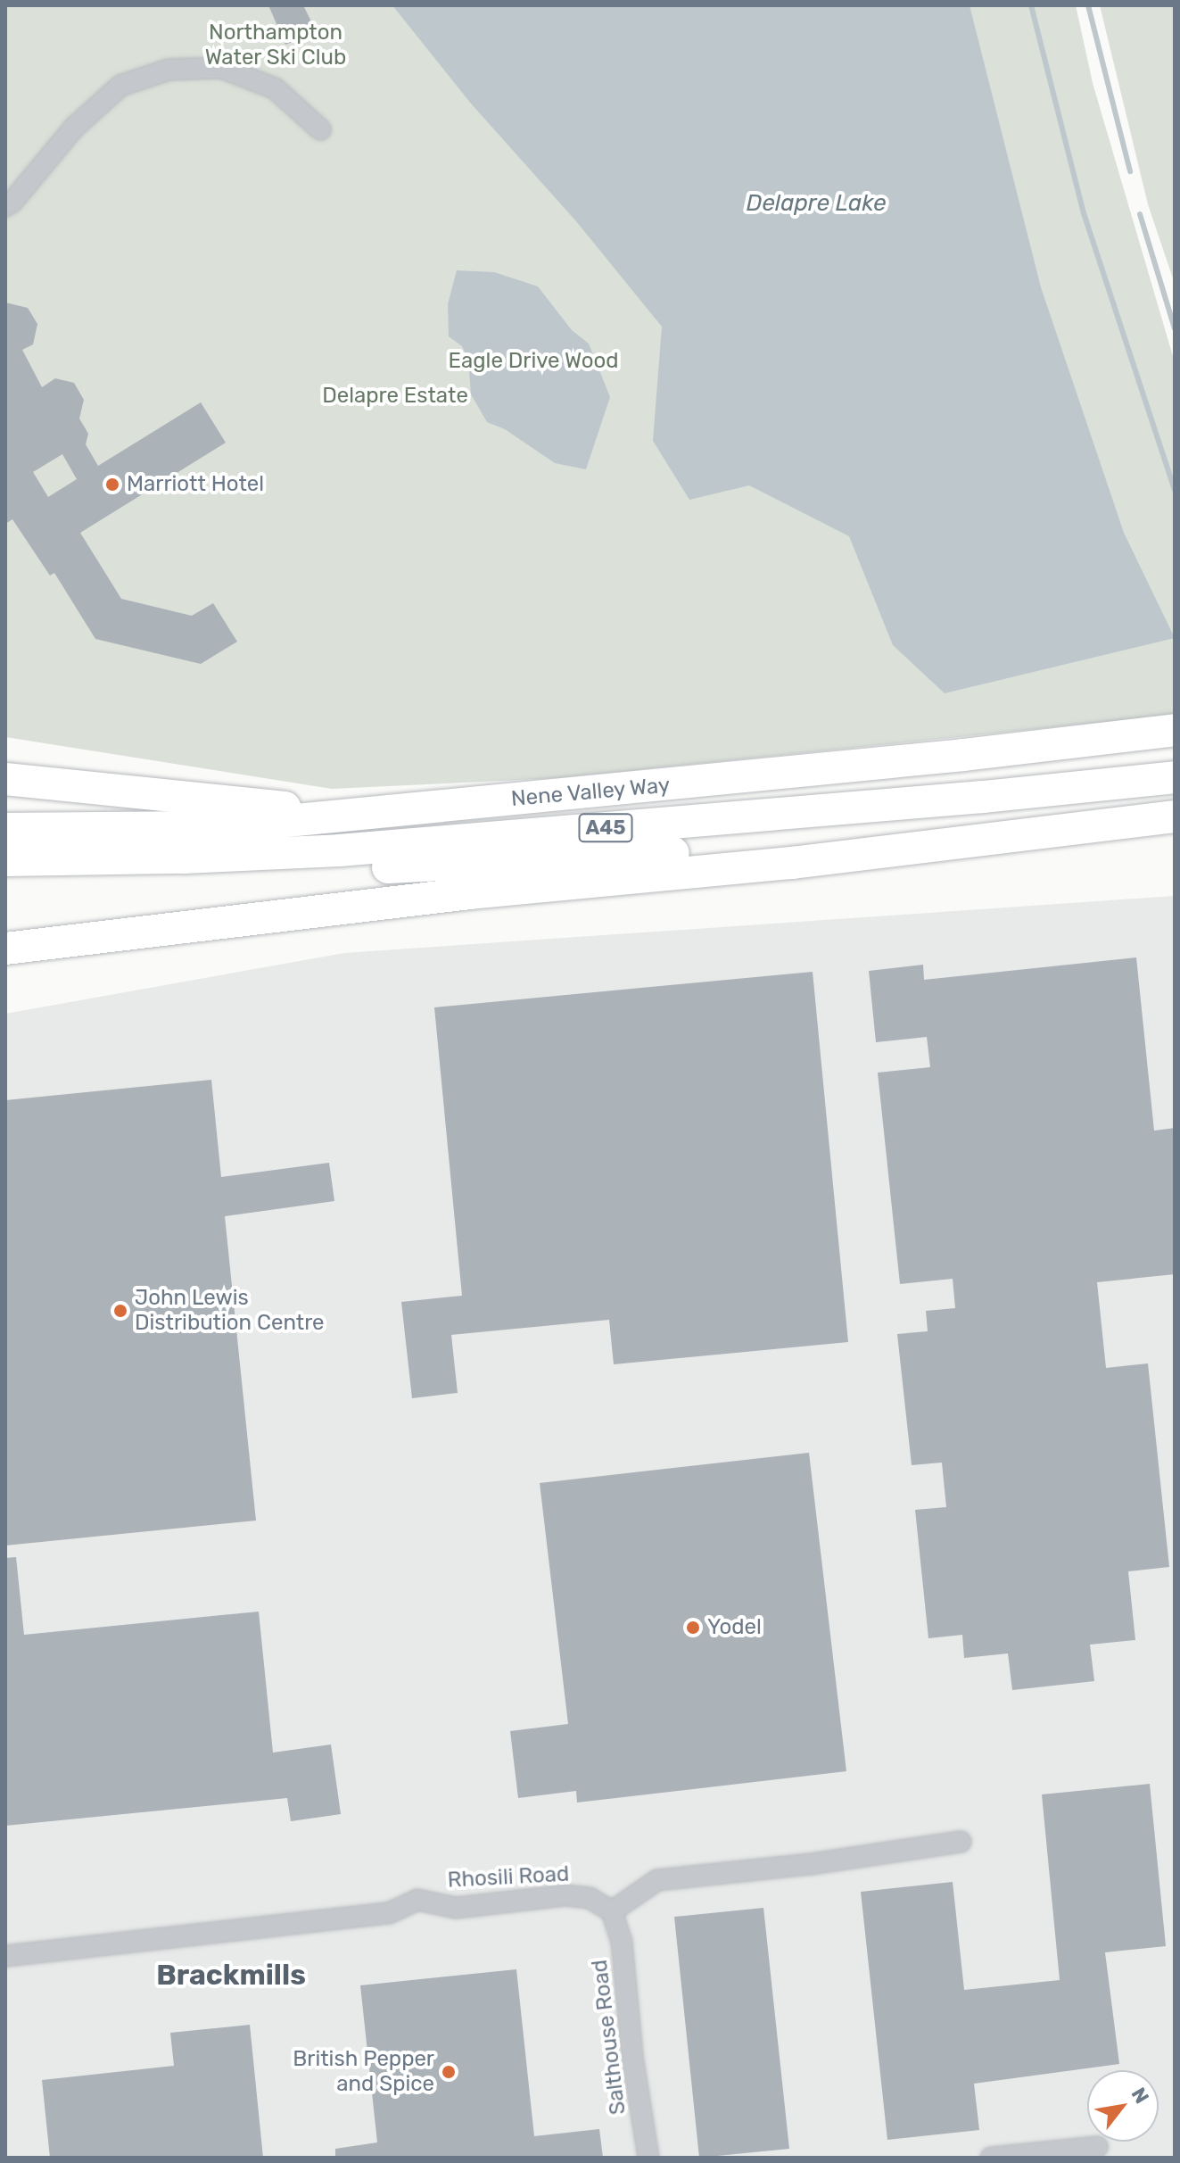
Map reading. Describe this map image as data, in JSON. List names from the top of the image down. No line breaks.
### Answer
{"streets":{"highway":["Nene Valley Way","A45"],"street":["Rhosili Road","Salthouse Road"]},"crossings":[["Rhosili Road","Salthouse Road"]],"districts":["Brackmills"],"water":["Delapre Lake"],"parks":["Northampton Water Ski Club","Eagle Drive Wood","Delapre Estate"],"places":["Marriott Hotel","John Lewis Distribution Centre","Yodel","British Pepper and Spice"],"north":"top right"}
